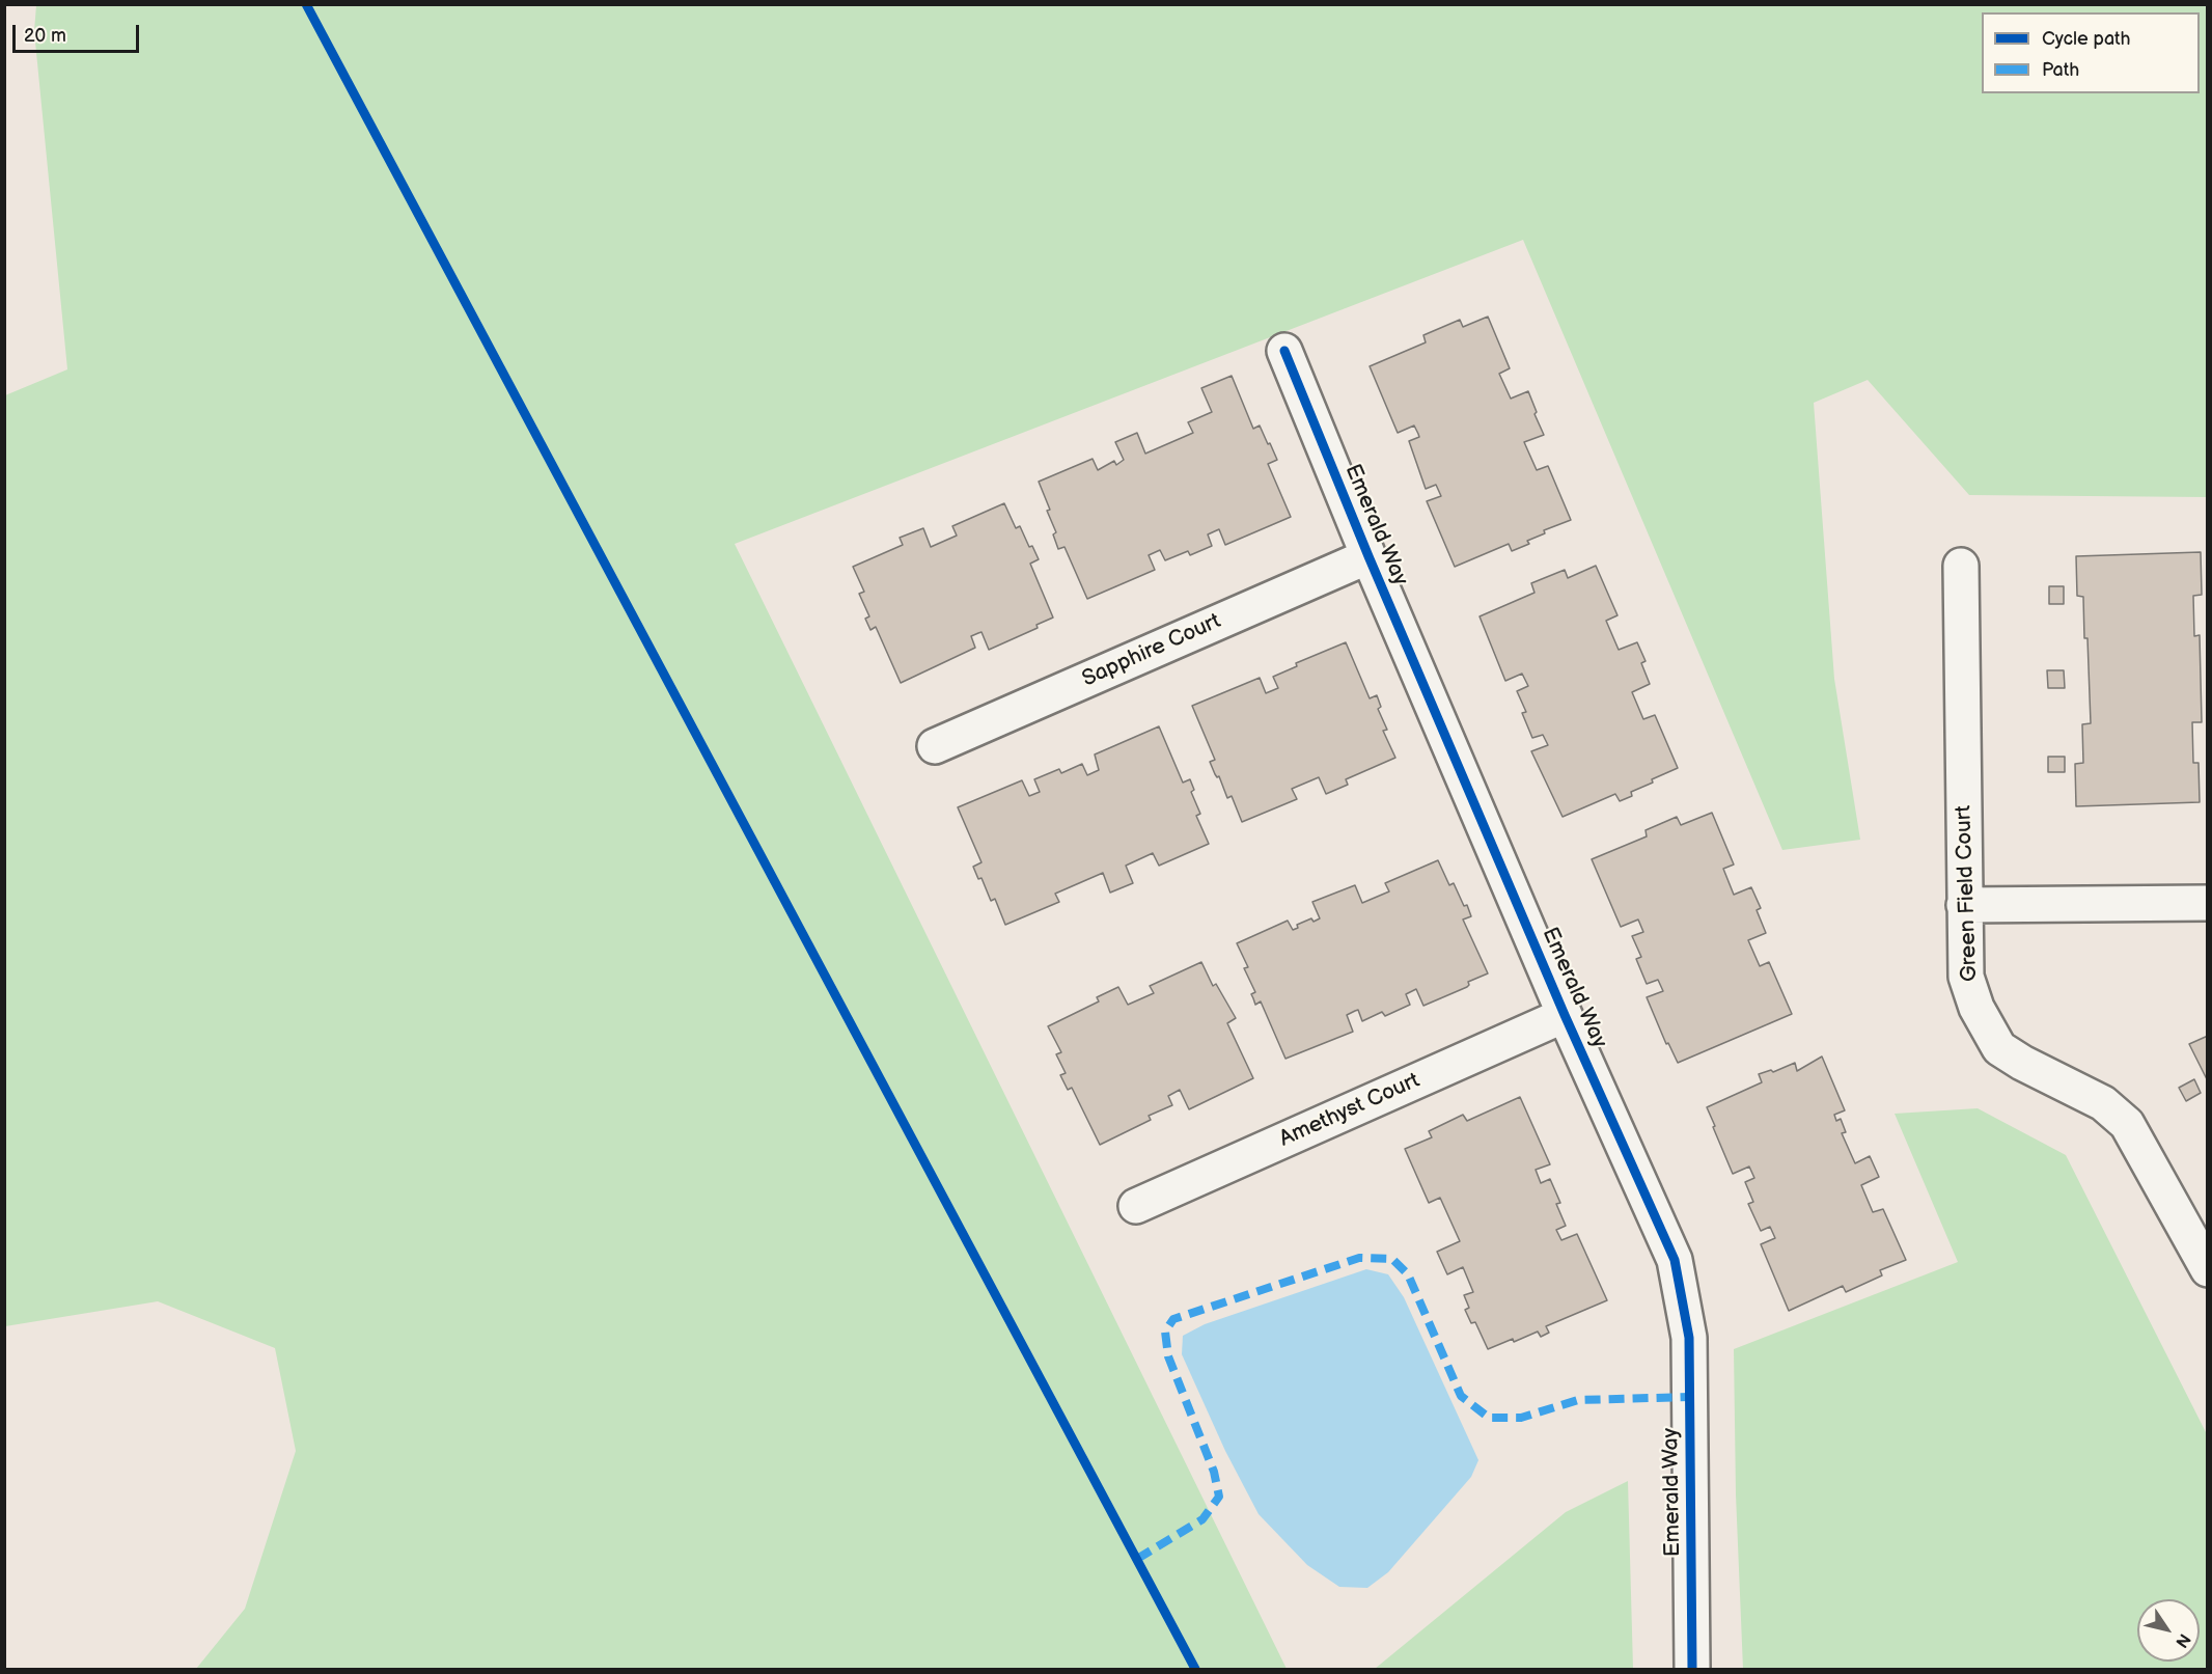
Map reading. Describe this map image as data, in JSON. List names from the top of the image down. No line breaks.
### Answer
{"streets":{"street":["Emerald Way","Sapphire Court","Green Field Court","Amethyst Court"]},"crossings":[["Emerald Way","Sapphire Court"],["Emerald Way","Amethyst Court"]],"legend":["Cycle path","Path"],"scale_bar":"20 m","north":"bottom right"}
